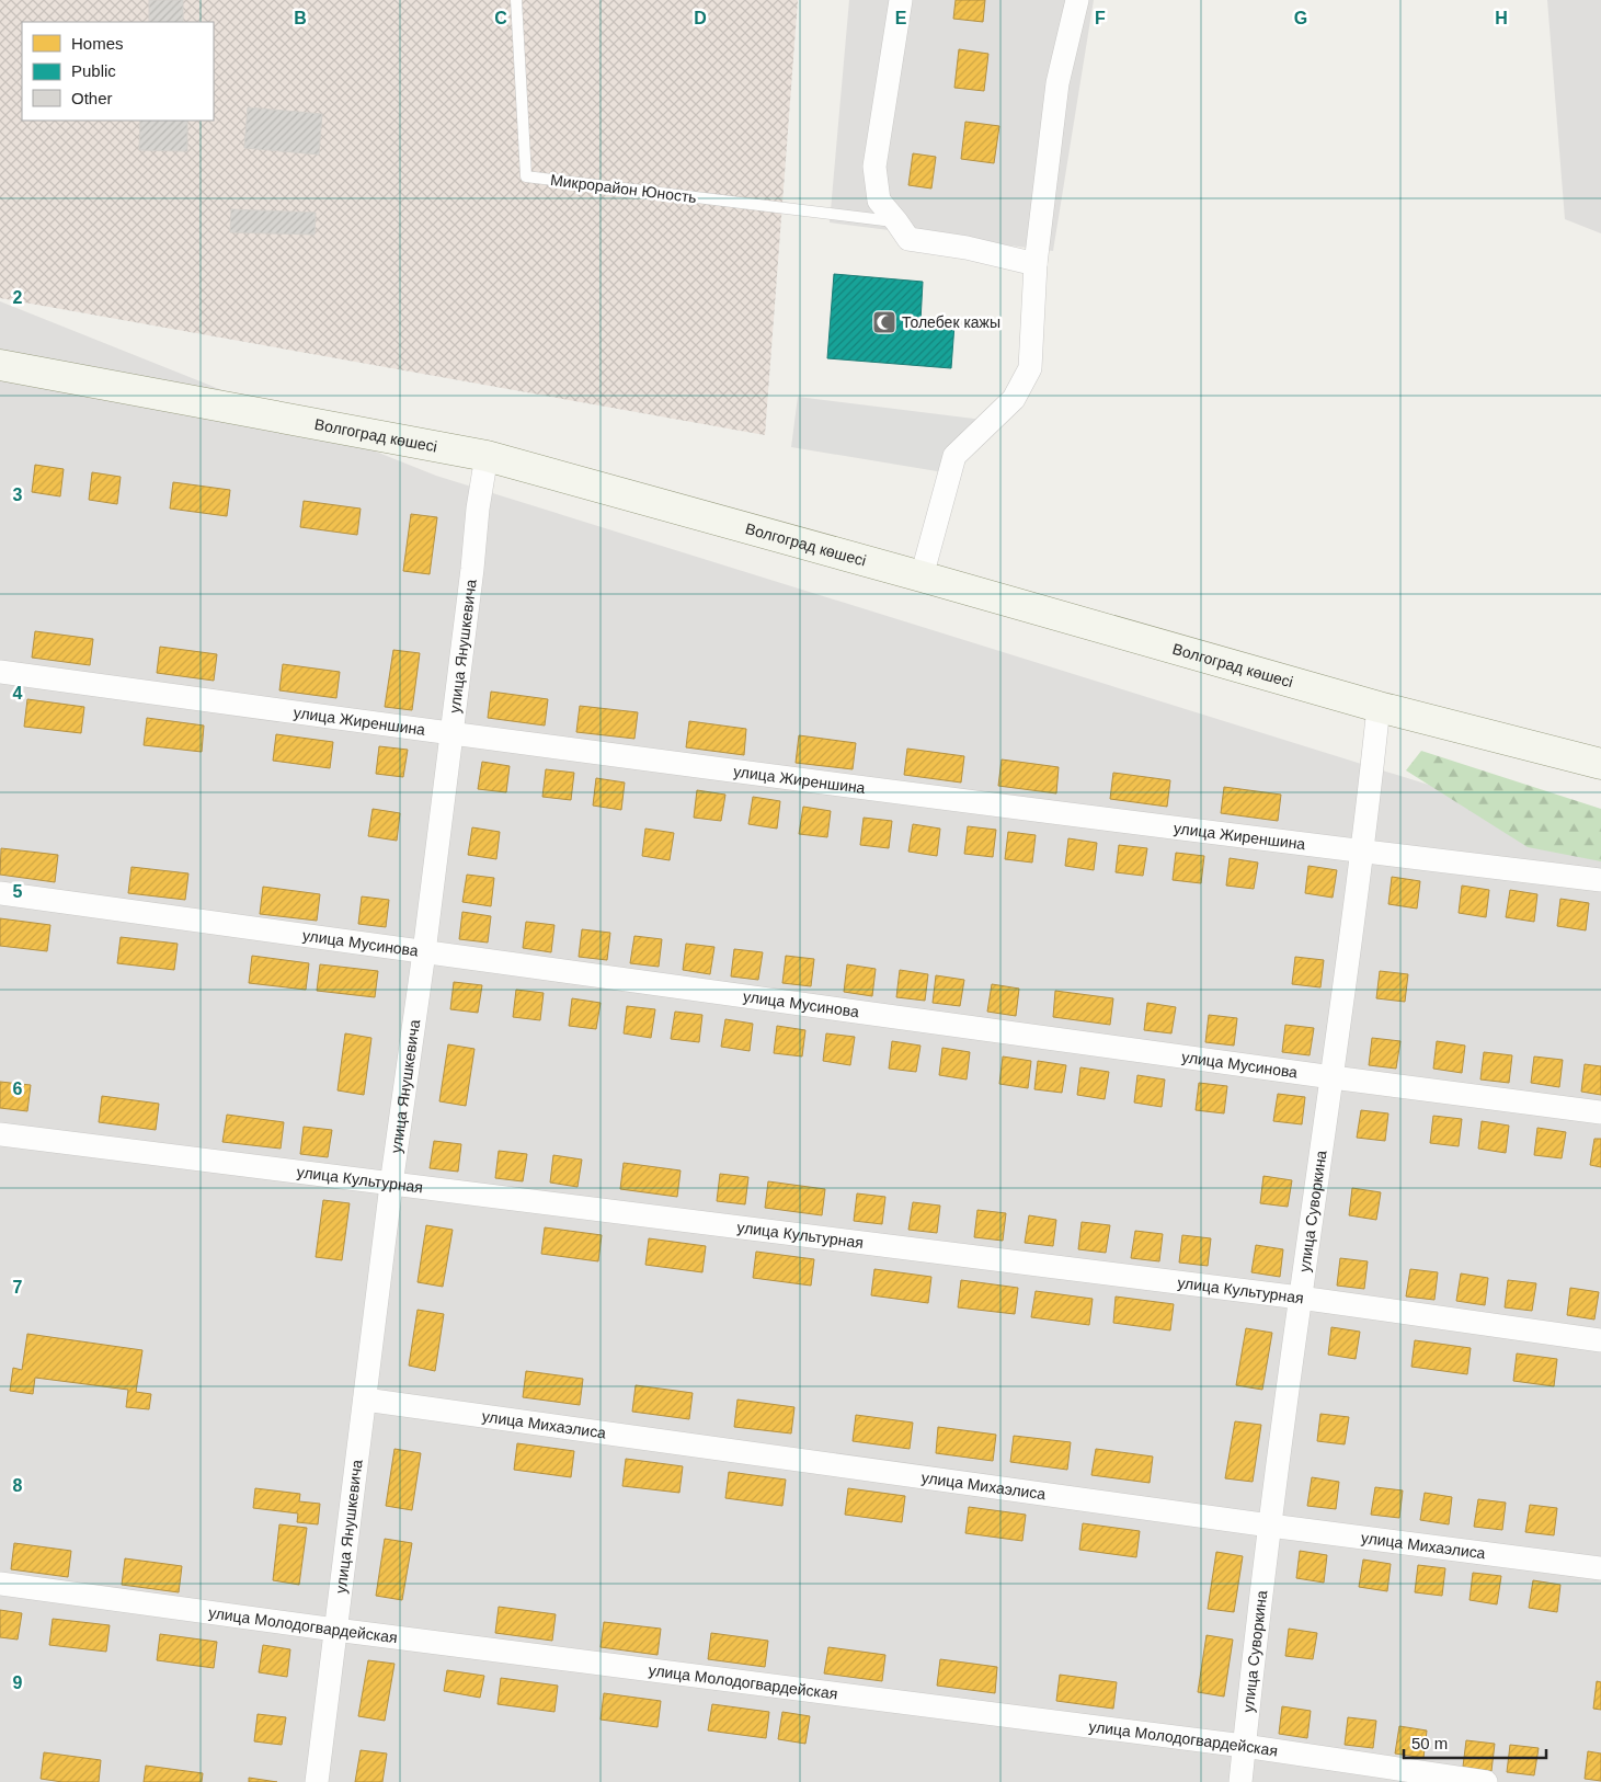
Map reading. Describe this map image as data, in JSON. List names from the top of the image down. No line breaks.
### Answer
{"streets":{"main road":["Волгоград көшесі"],"street":["улица Янушкевича","улица Жиреншина","улица Мусинова","улица Культурная","улица Суворкина","улица Михаэлиса","улица Молодогвардейская"],"lane":["Микрорайон Юность"]},"crossings":[["Волгоград көшесі","улица Янушкевича"],["Волгоград көшесі","улица Суворкина"],["улица Янушкевича","улица Жиреншина"],["улица Янушкевича","улица Мусинова"],["улица Янушкевича","улица Культурная"],["улица Янушкевича","улица Михаэлиса"],["улица Янушкевича","улица Молодогвардейская"],["улица Жиреншина","улица Суворкина"],["улица Мусинова","улица Суворкина"],["улица Культурная","улица Суворкина"],["улица Суворкина","улица Михаэлиса"],["улица Суворкина","улица Молодогвардейская"]],"places":{"mosque":["Толебек кажы"]},"legend":["Homes","Public","Other"],"scale_bar":"50 m","grid":{"columns":["B","C","D","E","F","G","H"],"rows":["2","3","4","5","6","7","8","9"]}}
